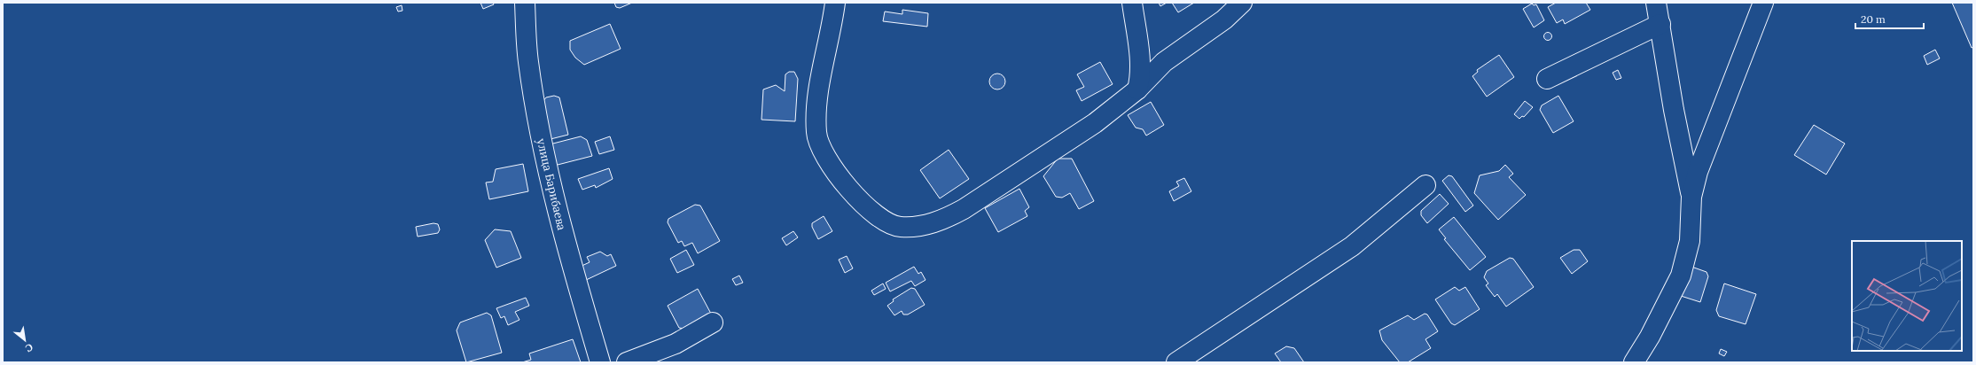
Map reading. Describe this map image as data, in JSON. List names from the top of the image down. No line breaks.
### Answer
{"streets":{"street":["улица Барибаева"]},"scale_bar":"20 m","north":"bottom right"}
